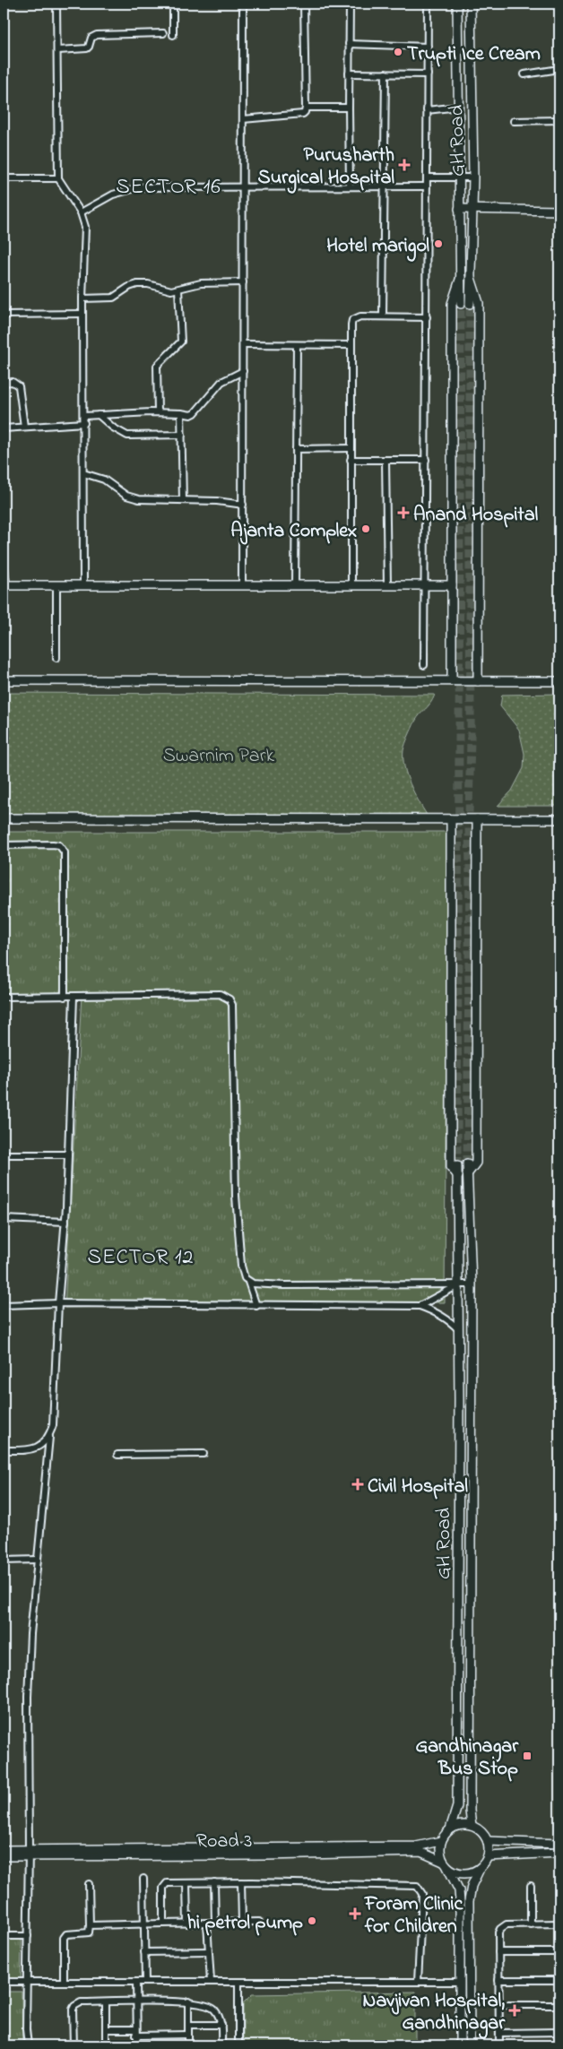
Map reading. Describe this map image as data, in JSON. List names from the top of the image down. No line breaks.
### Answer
{"streets":{"street":["GH Road","Road 3"]},"crossings":[["GH Road","Road 3"]],"districts":["SECTOR 16","SECTOR 12"],"parks":["Swarnim Park"],"places":{"other":["Trupti Ice Cream","Hotel marigol","Ajanta Complex","hi petrol pump"],"health":["Purusharth Surgical Hospital","Anand Hospital","Civil Hospital","Foram Clinic for Children","Navjivan Hospital, Gandhinagar"],"transit":["Gandhinagar Bus Stop"]}}
